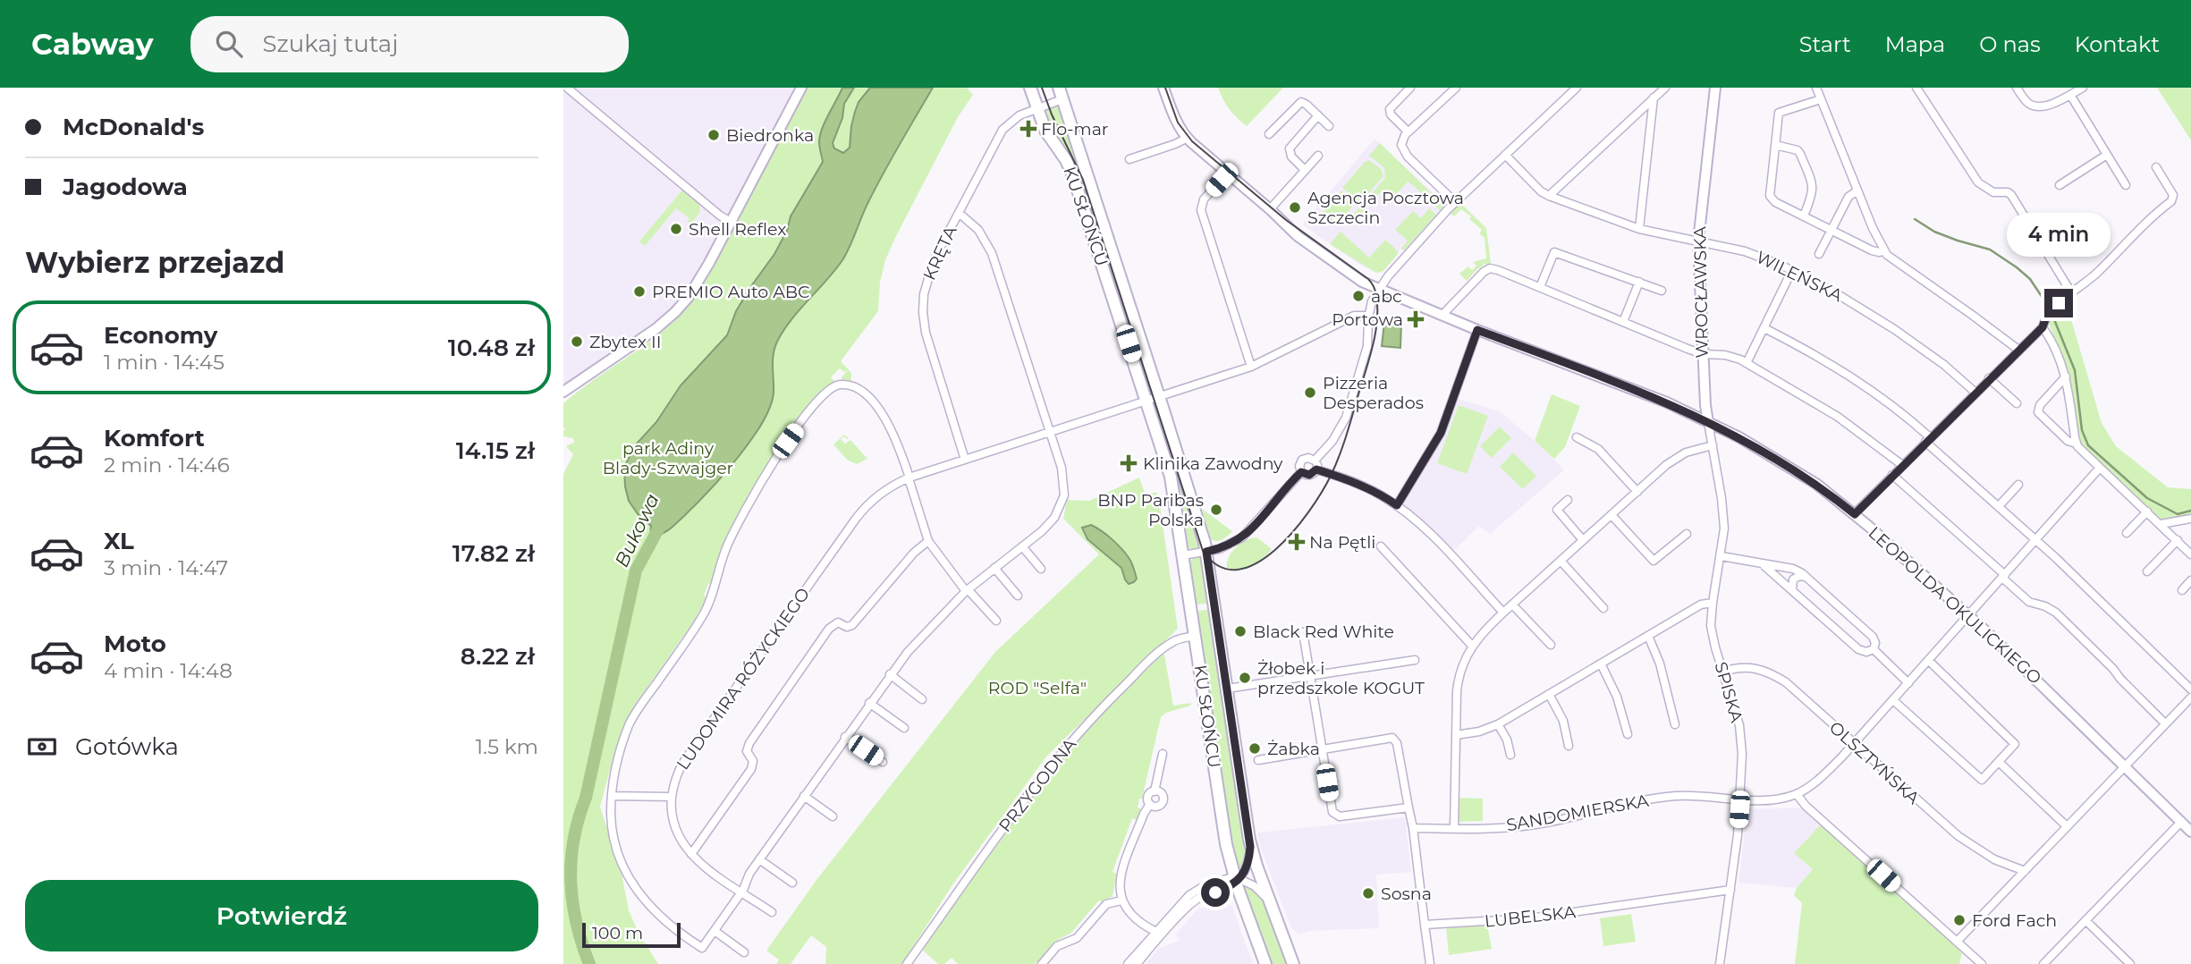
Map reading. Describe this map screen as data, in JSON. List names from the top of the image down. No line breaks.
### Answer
{"streets":{"main road":["KU SŁOŃCU"],"street":["KRĘTA","WILEŃSKA","WROCŁAWSKA","LEOPOLDA OKULICKIEGO","LUDOMIRA RÓŻYCKIEGO","SPISKA","OLSZTYŃSKA","PRZYGODNA","SANDOMIERSKA","LUBELSKA"]},"crossings":[["KU SŁOŃCU","KRĘTA"],["KU SŁOŃCU","LUDOMIRA RÓŻYCKIEGO"],["KU SŁOŃCU","PRZYGODNA"],["KRĘTA","LUDOMIRA RÓŻYCKIEGO"],["WILEŃSKA","WROCŁAWSKA"],["WROCŁAWSKA","LEOPOLDA OKULICKIEGO"],["WROCŁAWSKA","SPISKA"],["LEOPOLDA OKULICKIEGO","SPISKA"],["SPISKA","OLSZTYŃSKA"],["SPISKA","SANDOMIERSKA"],["SPISKA","LUBELSKA"]],"water":["Bukowa"],"parks":["park Adiny Blady-Szwajger","ROD \"Selfa\""],"places":{"health":["Flo-mar","Portowa","Klinika Zawodny","Na Pętli"],"other":["Biedronka","Agencja Pocztowa Szczecin","Shell Reflex","PREMIO Auto ABC","abc","Zbytex II","Pizzeria Desperados","BNP Paribas Polska","Black Red White","Żłobek i przedszkole KOGUT","Żabka","Sosna","Ford Fach"]},"scale_bar":"100 m","page":{"header":"Cabway","search":"Szukaj tutaj","nav":["Start","Mapa","O nas","Kontakt"],"banner":["McDonald's","Jagodowa"],"bubble":"4 min","heading":"Wybierz przejazd","list":[{"name":"Economy","note":"1 min · 14:45","value":"10.48 zł"},{"name":"Komfort","note":"2 min · 14:46","value":"14.15 zł"},{"name":"XL","note":"3 min · 14:47","value":"17.82 zł"},{"name":"Moto","note":"4 min · 14:48","value":"8.22 zł"}],"pay":["Gotówka","1.5 km"],"buttons":"Potwierdź","scale":"100 m"}}
